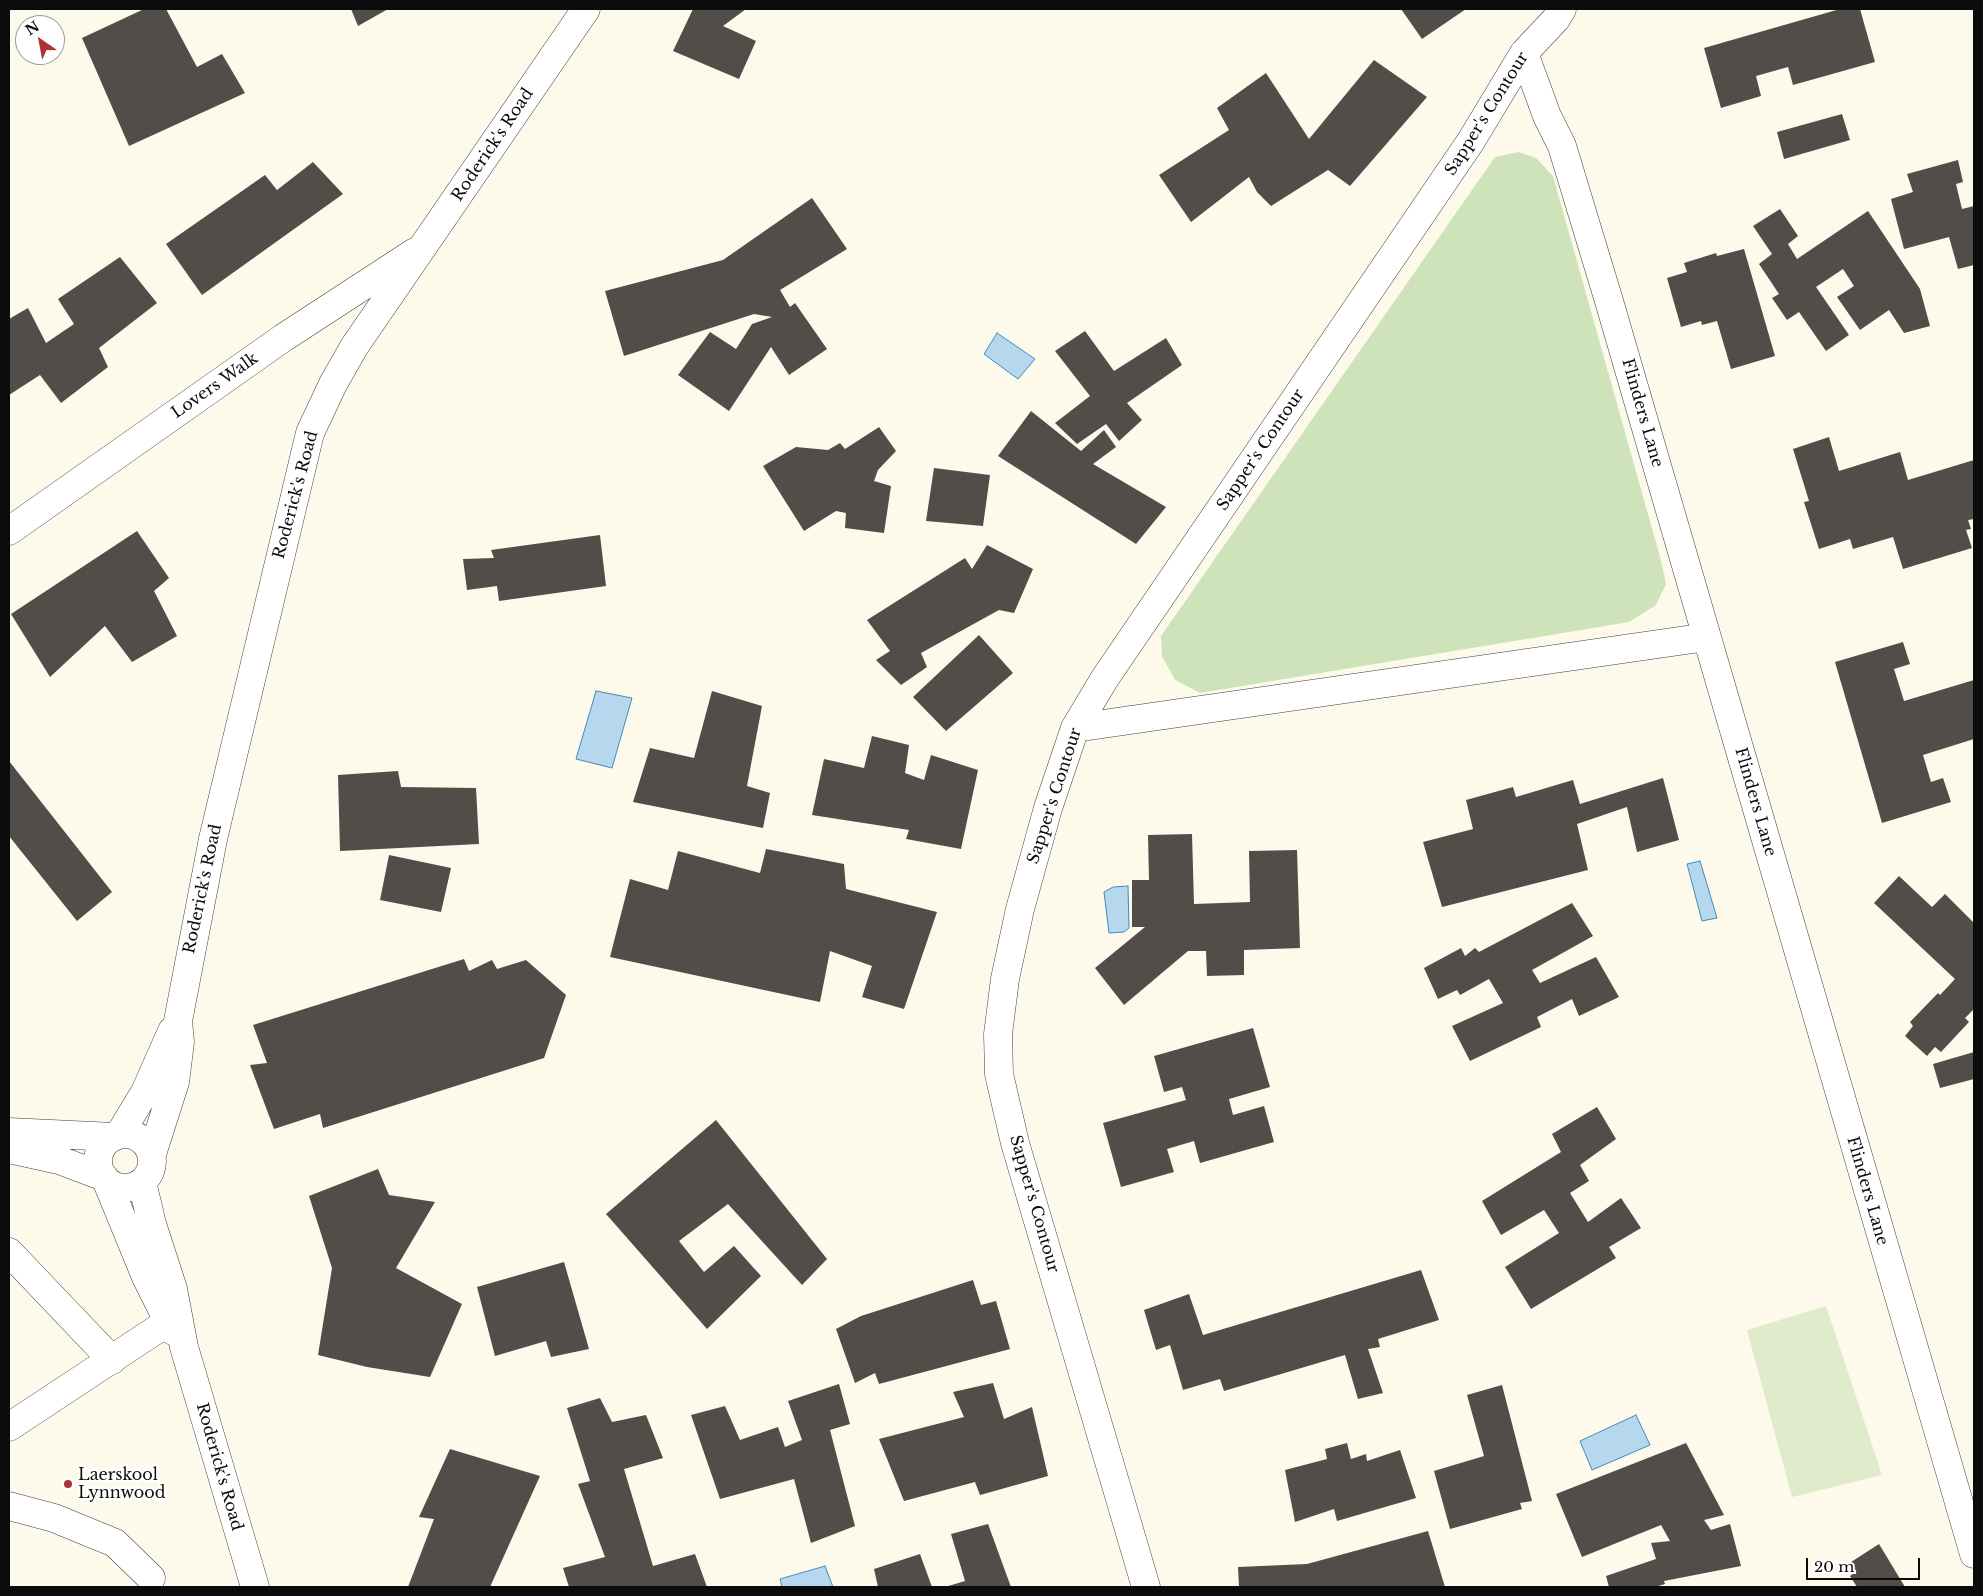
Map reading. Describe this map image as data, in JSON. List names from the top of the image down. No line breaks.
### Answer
{"streets":{"street":["Sapper's Contour","Roderick's Road","Lovers Walk","Flinders Lane"]},"crossings":[["Sapper's Contour","Flinders Lane"],["Roderick's Road","Lovers Walk"]],"places":["Laerskool Lynnwood"],"scale_bar":"20 m","north":"top left"}
